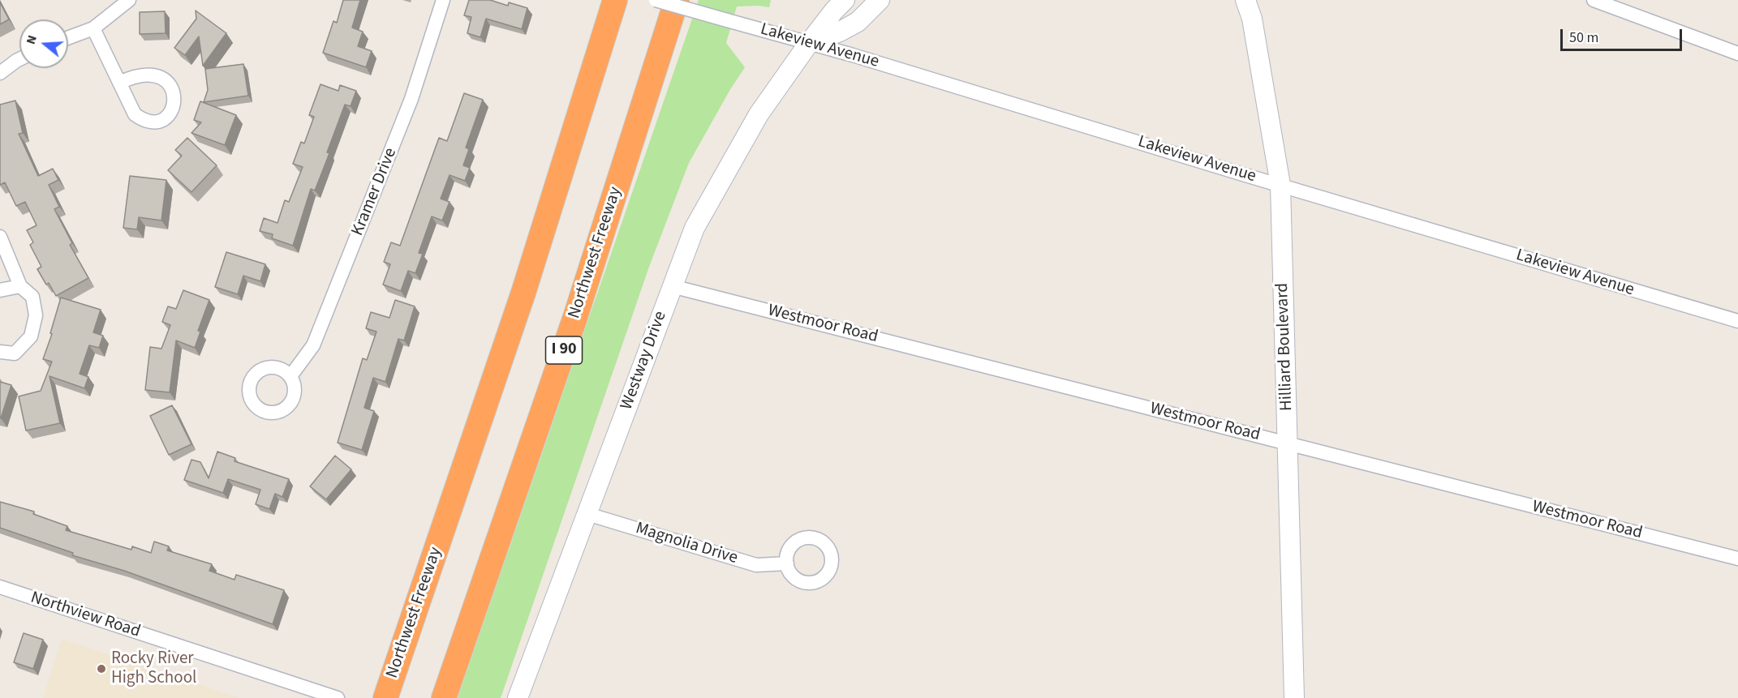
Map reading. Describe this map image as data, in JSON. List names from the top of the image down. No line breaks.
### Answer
{"streets":{"highway":["Northwest Freeway","I 90"],"main road":["Hilliard Boulevard","Westway Drive"],"street":["Lakeview Avenue","Kramer Drive","Westmoor Road","Magnolia Drive","Northview Road"]},"crossings":[["Lakeview Avenue","Hilliard Boulevard"],["Lakeview Avenue","Westway Drive"],["Westmoor Road","Hilliard Boulevard"],["Westmoor Road","Westway Drive"],["Westway Drive","Magnolia Drive"]],"places":["Rocky River High School"],"scale_bar":"50 m","north":"left"}
